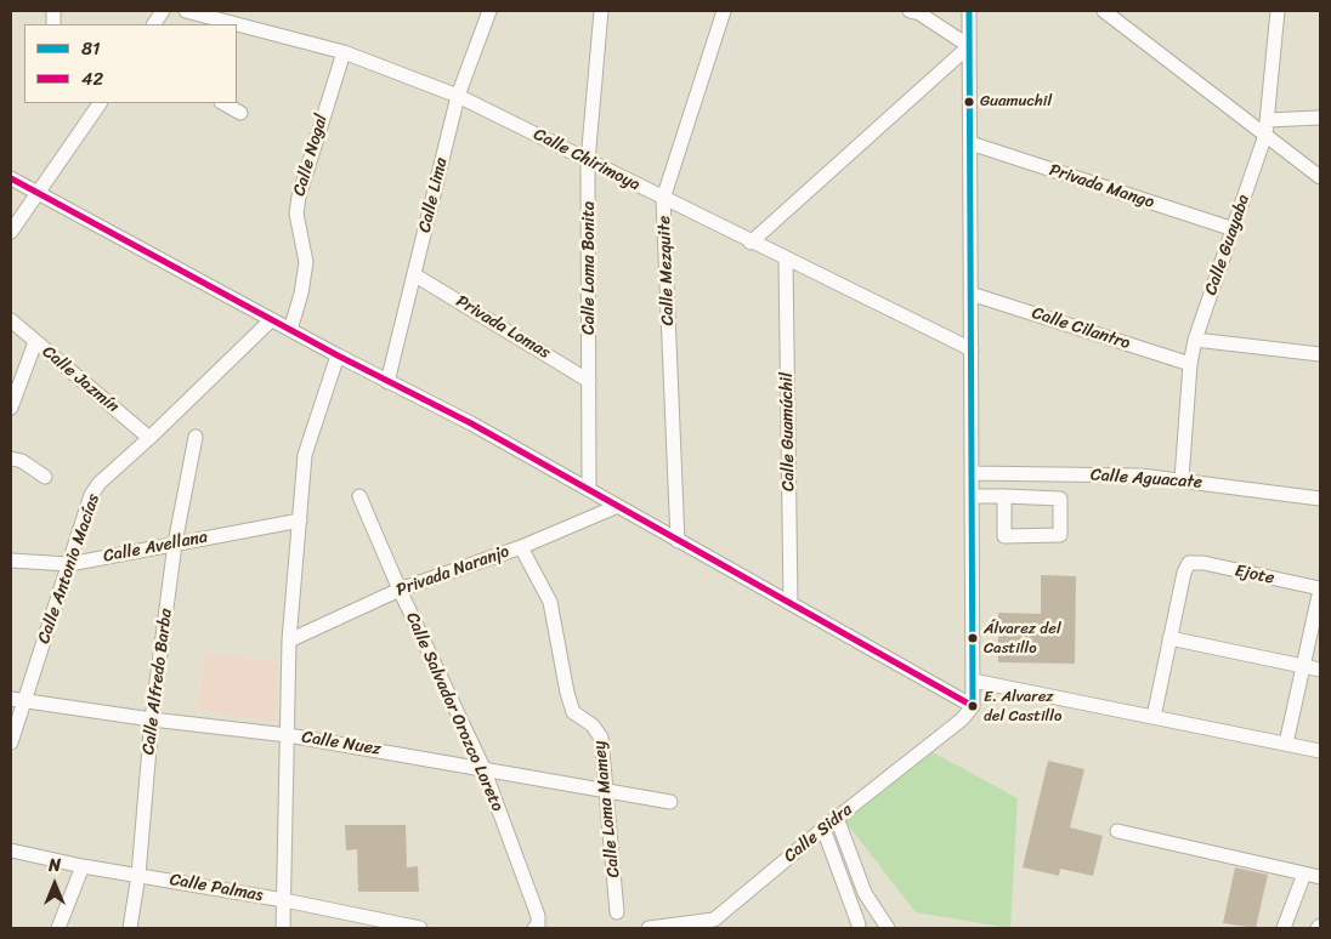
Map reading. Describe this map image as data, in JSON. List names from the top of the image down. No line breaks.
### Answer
{"streets":{"street":["Calle Nogal","Calle Chirimoya","Privada Mango","Calle Lima","Calle Guayaba","Calle Loma Bonita","Calle Mezquite","Privada Lomas","Calle Cilantro","Calle Jazmín","Calle Guamúchil","Calle Aguacate","Calle Avellana","Calle Antonio Macías","Privada Naranjo","Ejote","Calle Alfredo Barba","Calle Salvador Orozco Loreto","Calle Nuez","Calle Loma Mamey","Calle Sidra","Calle Palmas"]},"crossings":[["Calle Nogal","Calle Chirimoya"],["Calle Chirimoya","Calle Lima"],["Calle Chirimoya","Calle Loma Bonita"],["Calle Chirimoya","Calle Mezquite"],["Calle Chirimoya","Calle Guamúchil"],["Privada Mango","Calle Guayaba"],["Calle Lima","Privada Lomas"],["Calle Guayaba","Calle Cilantro"],["Calle Guayaba","Calle Aguacate"],["Calle Loma Bonita","Privada Lomas"],["Calle Jazmín","Calle Antonio Macías"],["Calle Avellana","Calle Antonio Macías"],["Calle Avellana","Calle Alfredo Barba"],["Calle Antonio Macías","Calle Nuez"],["Privada Naranjo","Calle Salvador Orozco Loreto"],["Privada Naranjo","Calle Loma Mamey"],["Calle Alfredo Barba","Calle Nuez"],["Calle Alfredo Barba","Calle Palmas"],["Calle Salvador Orozco Loreto","Calle Nuez"],["Calle Nuez","Calle Loma Mamey"]],"places":["Guamuchil","Álvarez del Castillo","E. Alvarez del Castillo"],"lines":["transit line 81","transit line 42"],"legend":["81","42"],"north":"top"}
